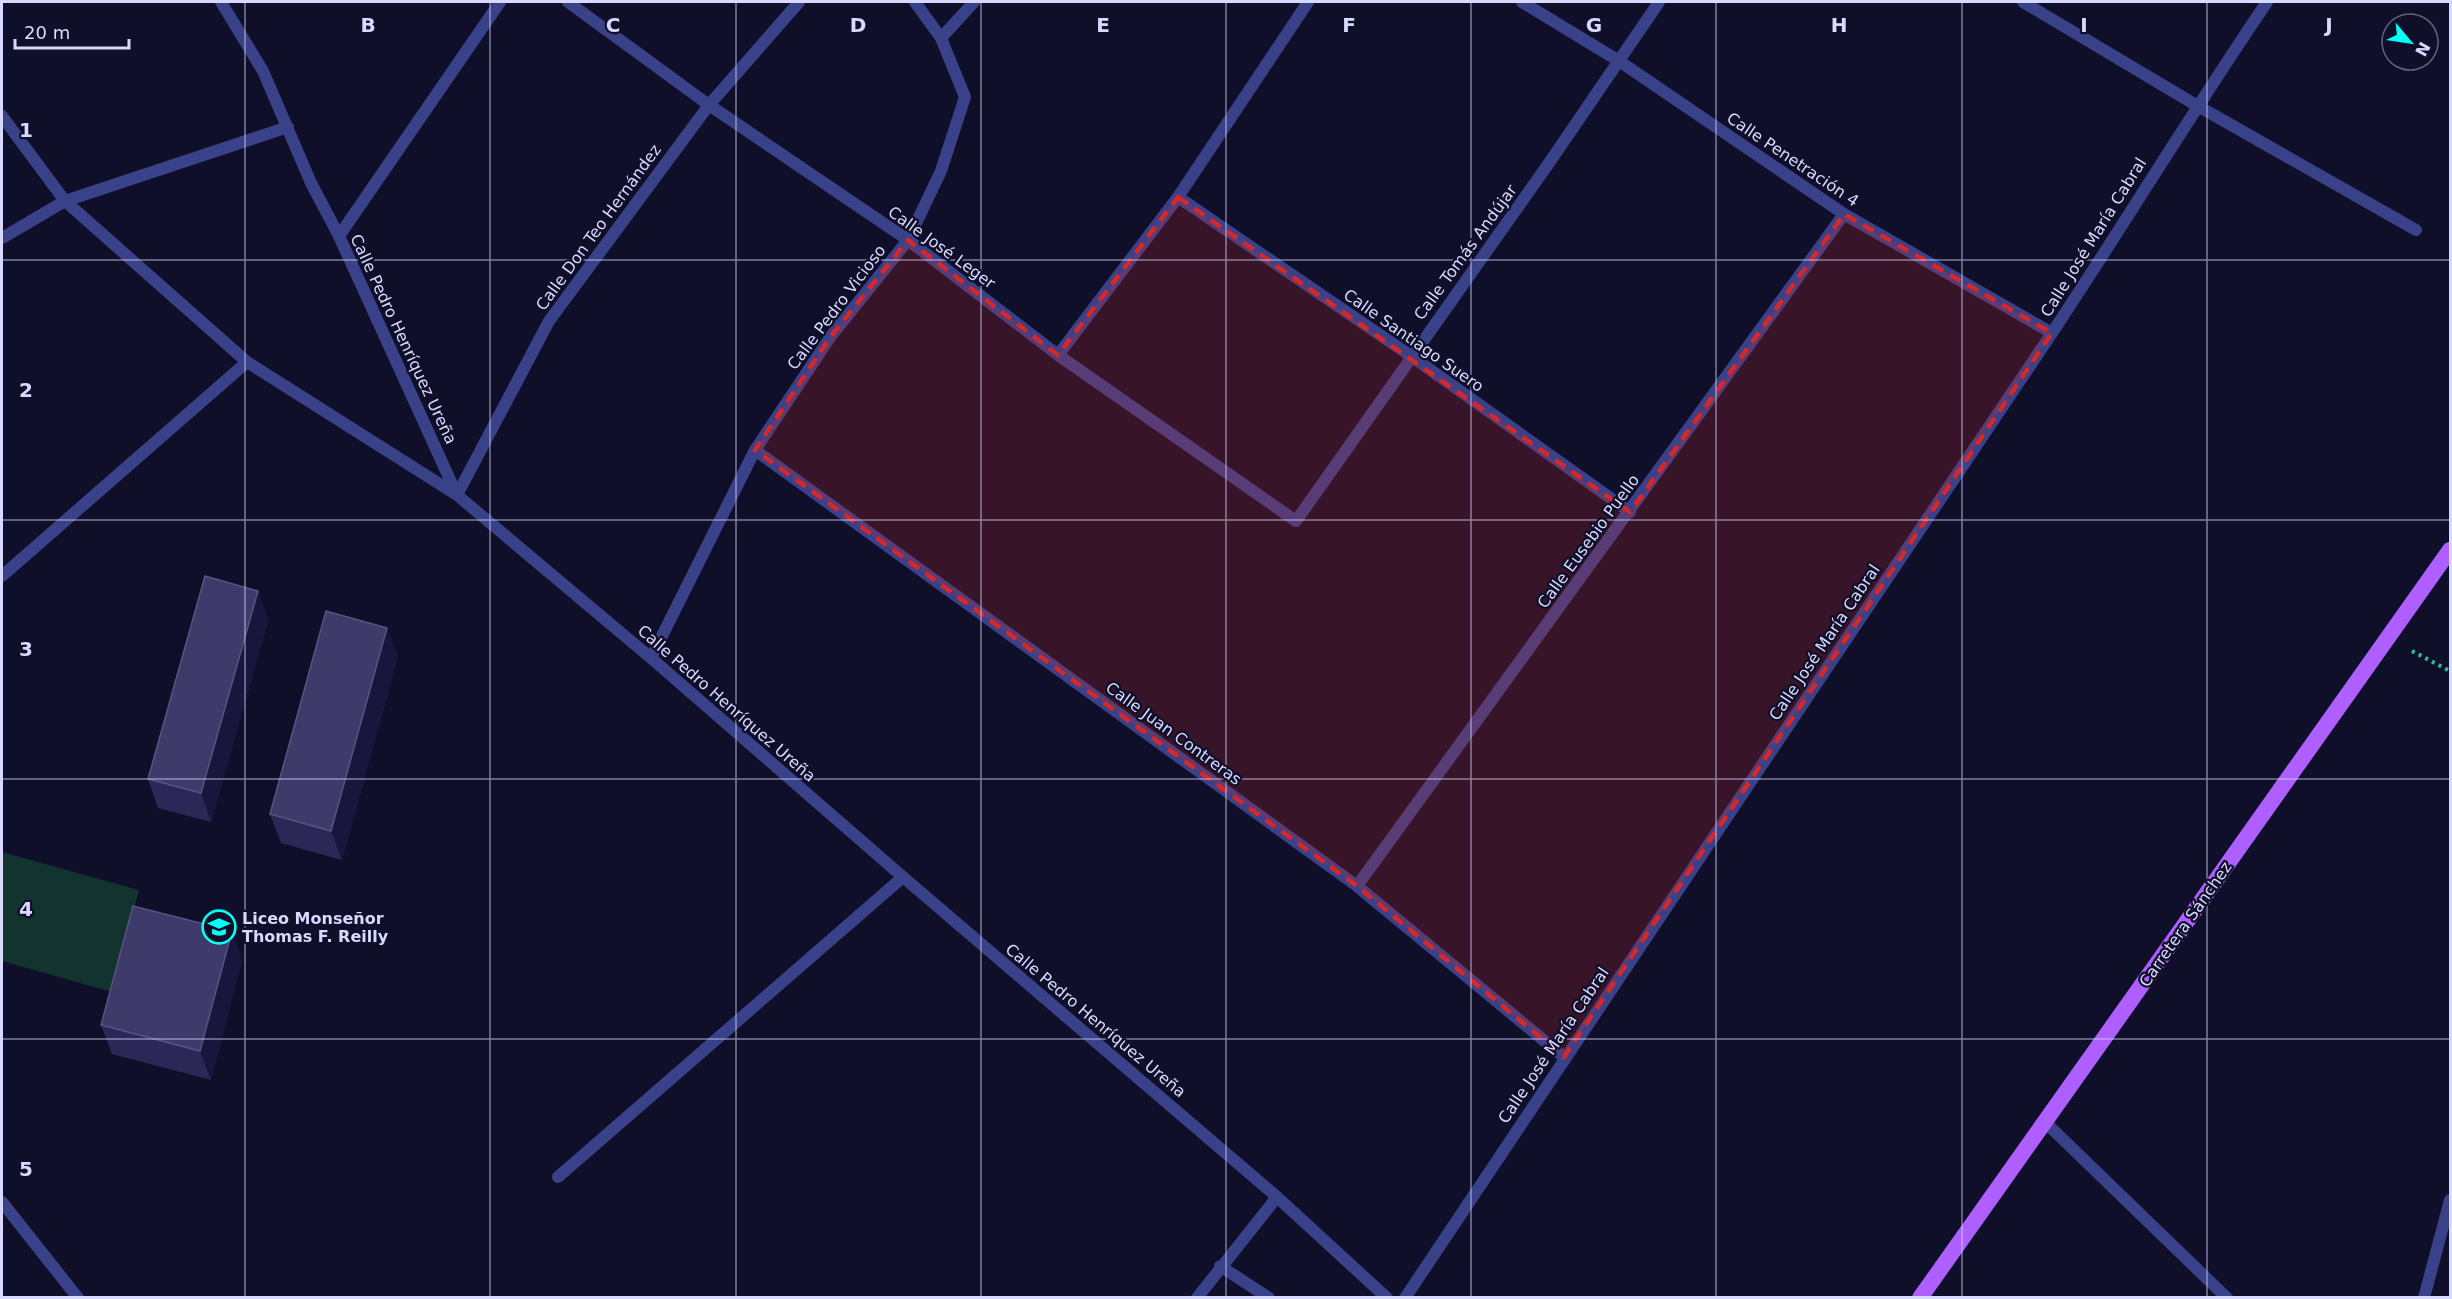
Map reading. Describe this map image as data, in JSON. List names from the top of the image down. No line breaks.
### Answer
{"streets":{"main road":["Carretera Sánchez"],"street":["Calle Penetración 4","Calle Don Teo Hernández","Calle José María Cabral","Calle José Leger","Calle Tomás Andújar","Calle Pedro Vicioso","Calle Pedro Henríquez Ureña","Calle Santiago Suero","Calle Eusebio Puello","Calle Juan Contreras"]},"crossings":[["Calle Penetración 4","Calle José María Cabral"],["Calle Penetración 4","Calle Tomás Andújar"],["Calle Penetración 4","Calle Eusebio Puello"],["Calle Don Teo Hernández","Calle José Leger"],["Calle Don Teo Hernández","Calle Pedro Henríquez Ureña"],["Calle José María Cabral","Calle Juan Contreras"],["Calle José Leger","Calle Tomás Andújar"],["Calle José Leger","Calle Pedro Vicioso"],["Calle Tomás Andújar","Calle Santiago Suero"],["Calle Pedro Vicioso","Calle Pedro Henríquez Ureña"],["Calle Pedro Vicioso","Calle Juan Contreras"],["Calle Santiago Suero","Calle Eusebio Puello"],["Calle Eusebio Puello","Calle Juan Contreras"]],"places":{"school or university":["Liceo Monseñor Thomas F. Reilly"]},"scale_bar":"20 m","north":"bottom right","grid":{"columns":["B","C","D","E","F","G","H","I","J"],"rows":["1","2","3","4","5"]}}
